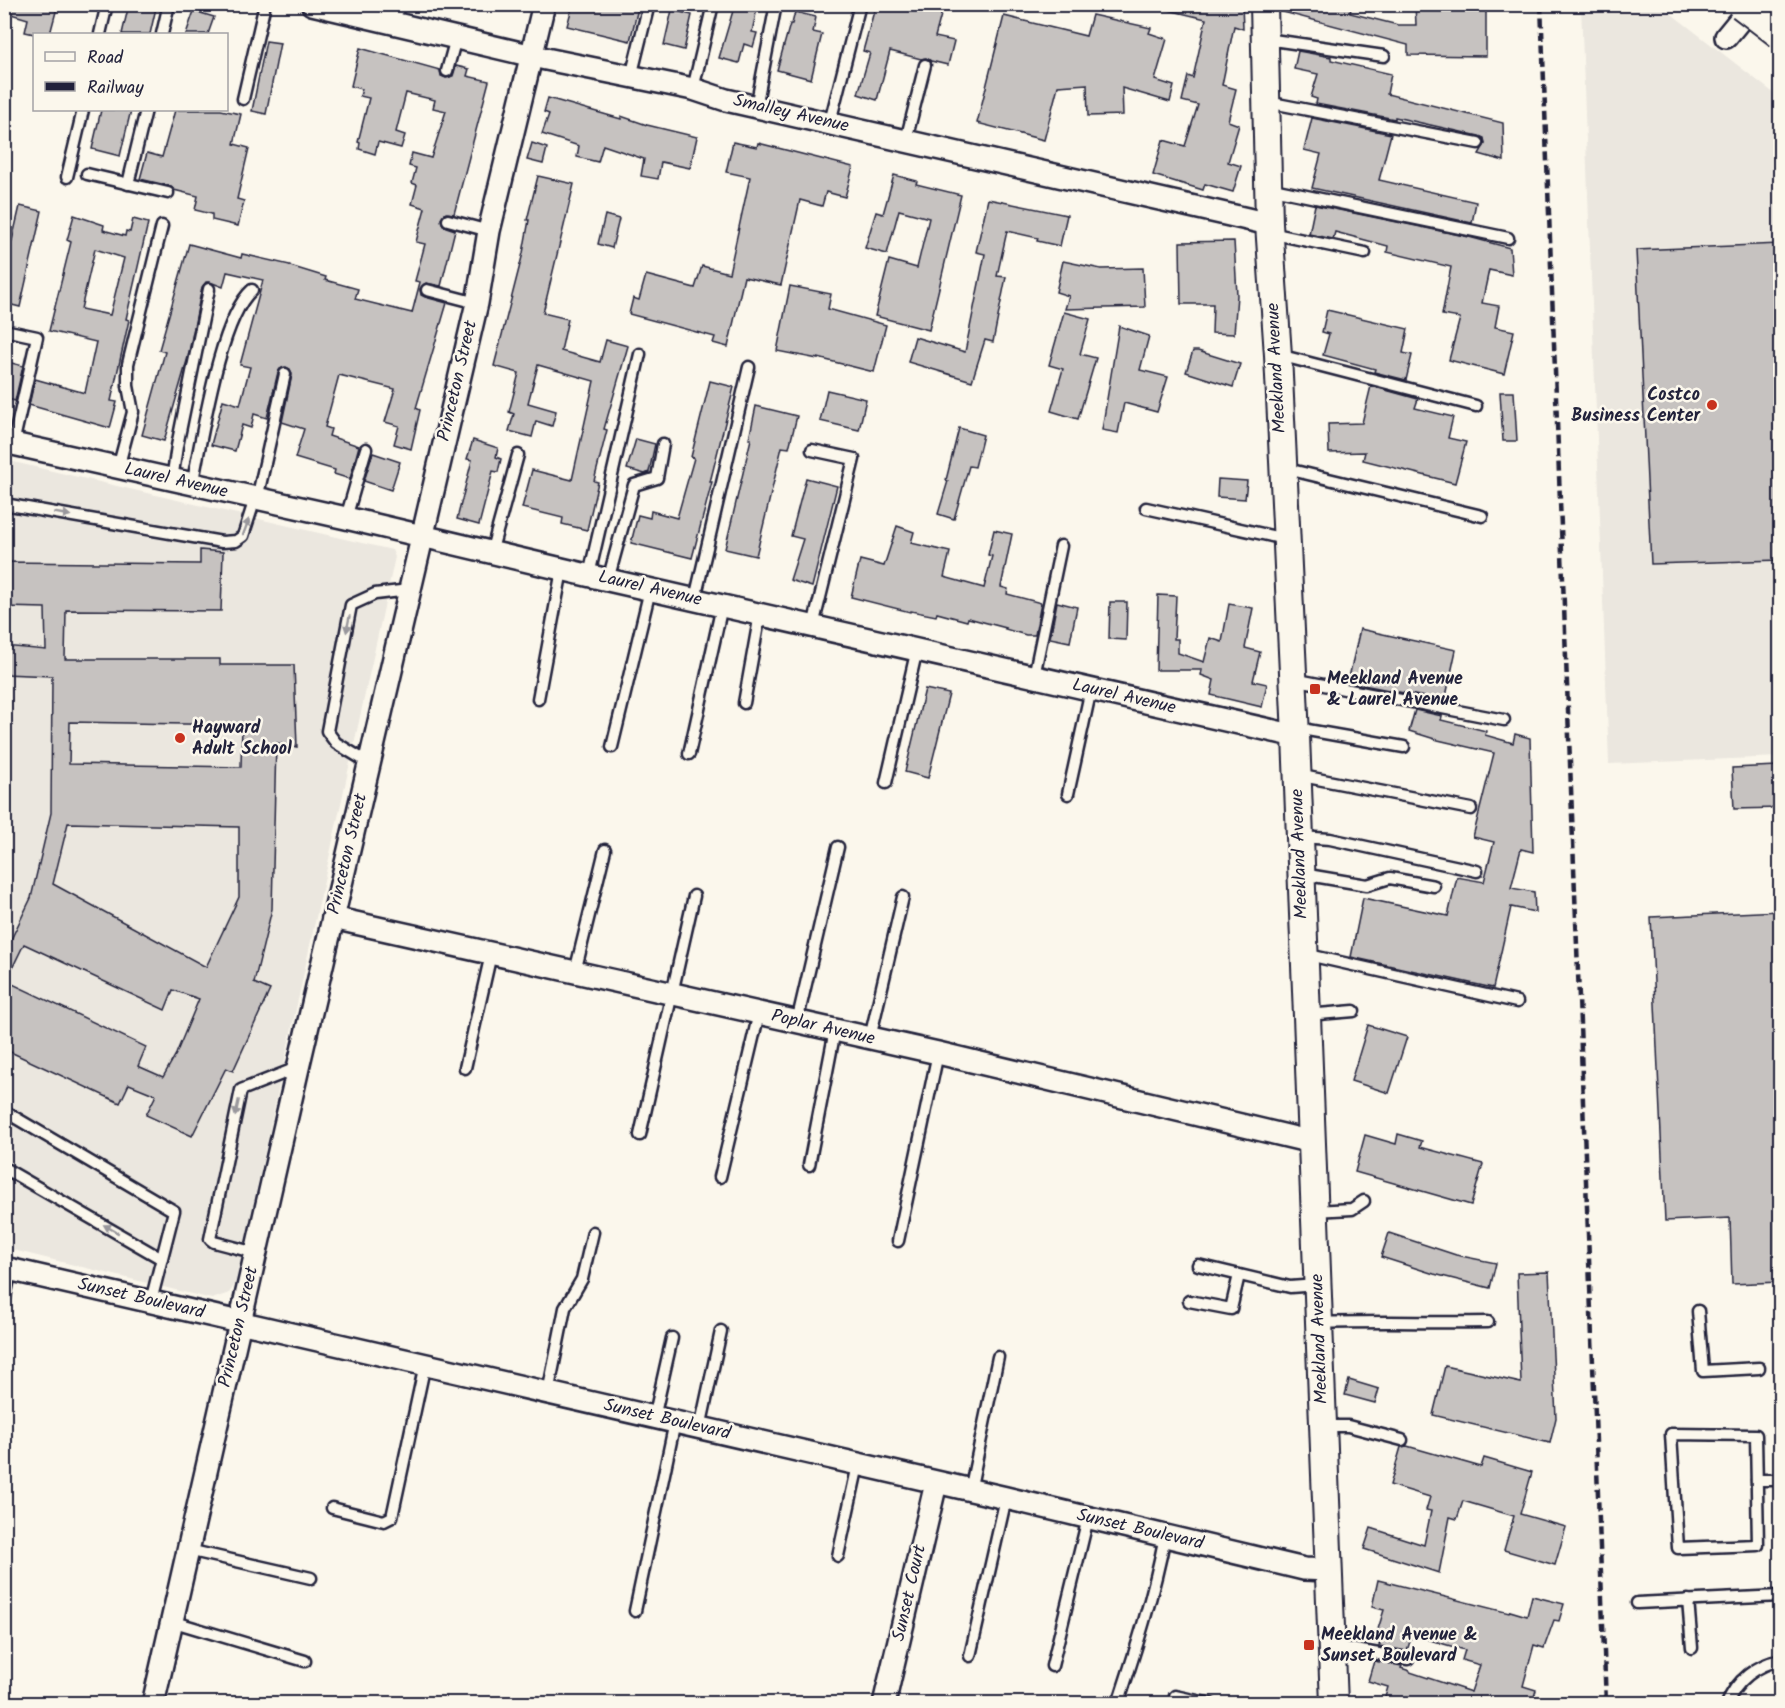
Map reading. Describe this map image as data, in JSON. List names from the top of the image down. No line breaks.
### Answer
{"streets":{"street":["Smalley Avenue","Meekland Avenue","Princeton Street","Laurel Avenue","Poplar Avenue","Sunset Boulevard","Sunset Court"]},"crossings":[["Smalley Avenue","Meekland Avenue"],["Smalley Avenue","Princeton Street"],["Meekland Avenue","Laurel Avenue"],["Meekland Avenue","Poplar Avenue"],["Meekland Avenue","Sunset Boulevard"],["Princeton Street","Laurel Avenue"],["Princeton Street","Poplar Avenue"],["Princeton Street","Sunset Boulevard"],["Sunset Boulevard","Sunset Court"]],"places":{"other":["Costco Business Center","Hayward Adult School"],"transit":["Meekland Avenue & Laurel Avenue","Meekland Avenue & Sunset Boulevard"]},"legend":["Road","Railway"]}
